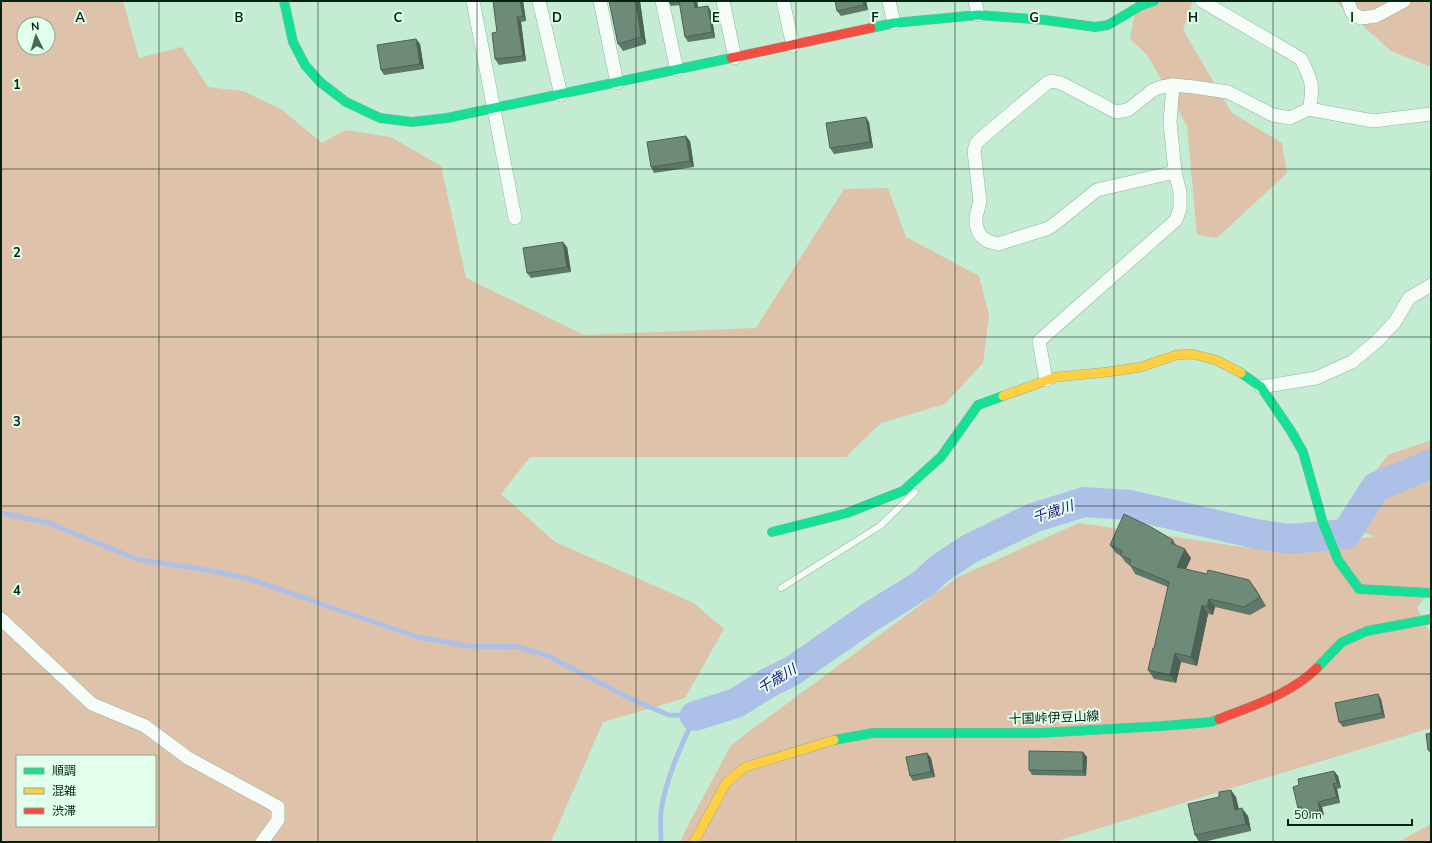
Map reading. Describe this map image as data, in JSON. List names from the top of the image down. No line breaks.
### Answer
{"streets":{"street":["十国峠伊豆山線"]},"water":["千歳川"],"legend":["順調","混雑","渋滞"],"scale_bar":"50 m","north":"top","grid":{"columns":["A","B","C","D","E","F","G","H","I"],"rows":["1","2","3","4"]}}
